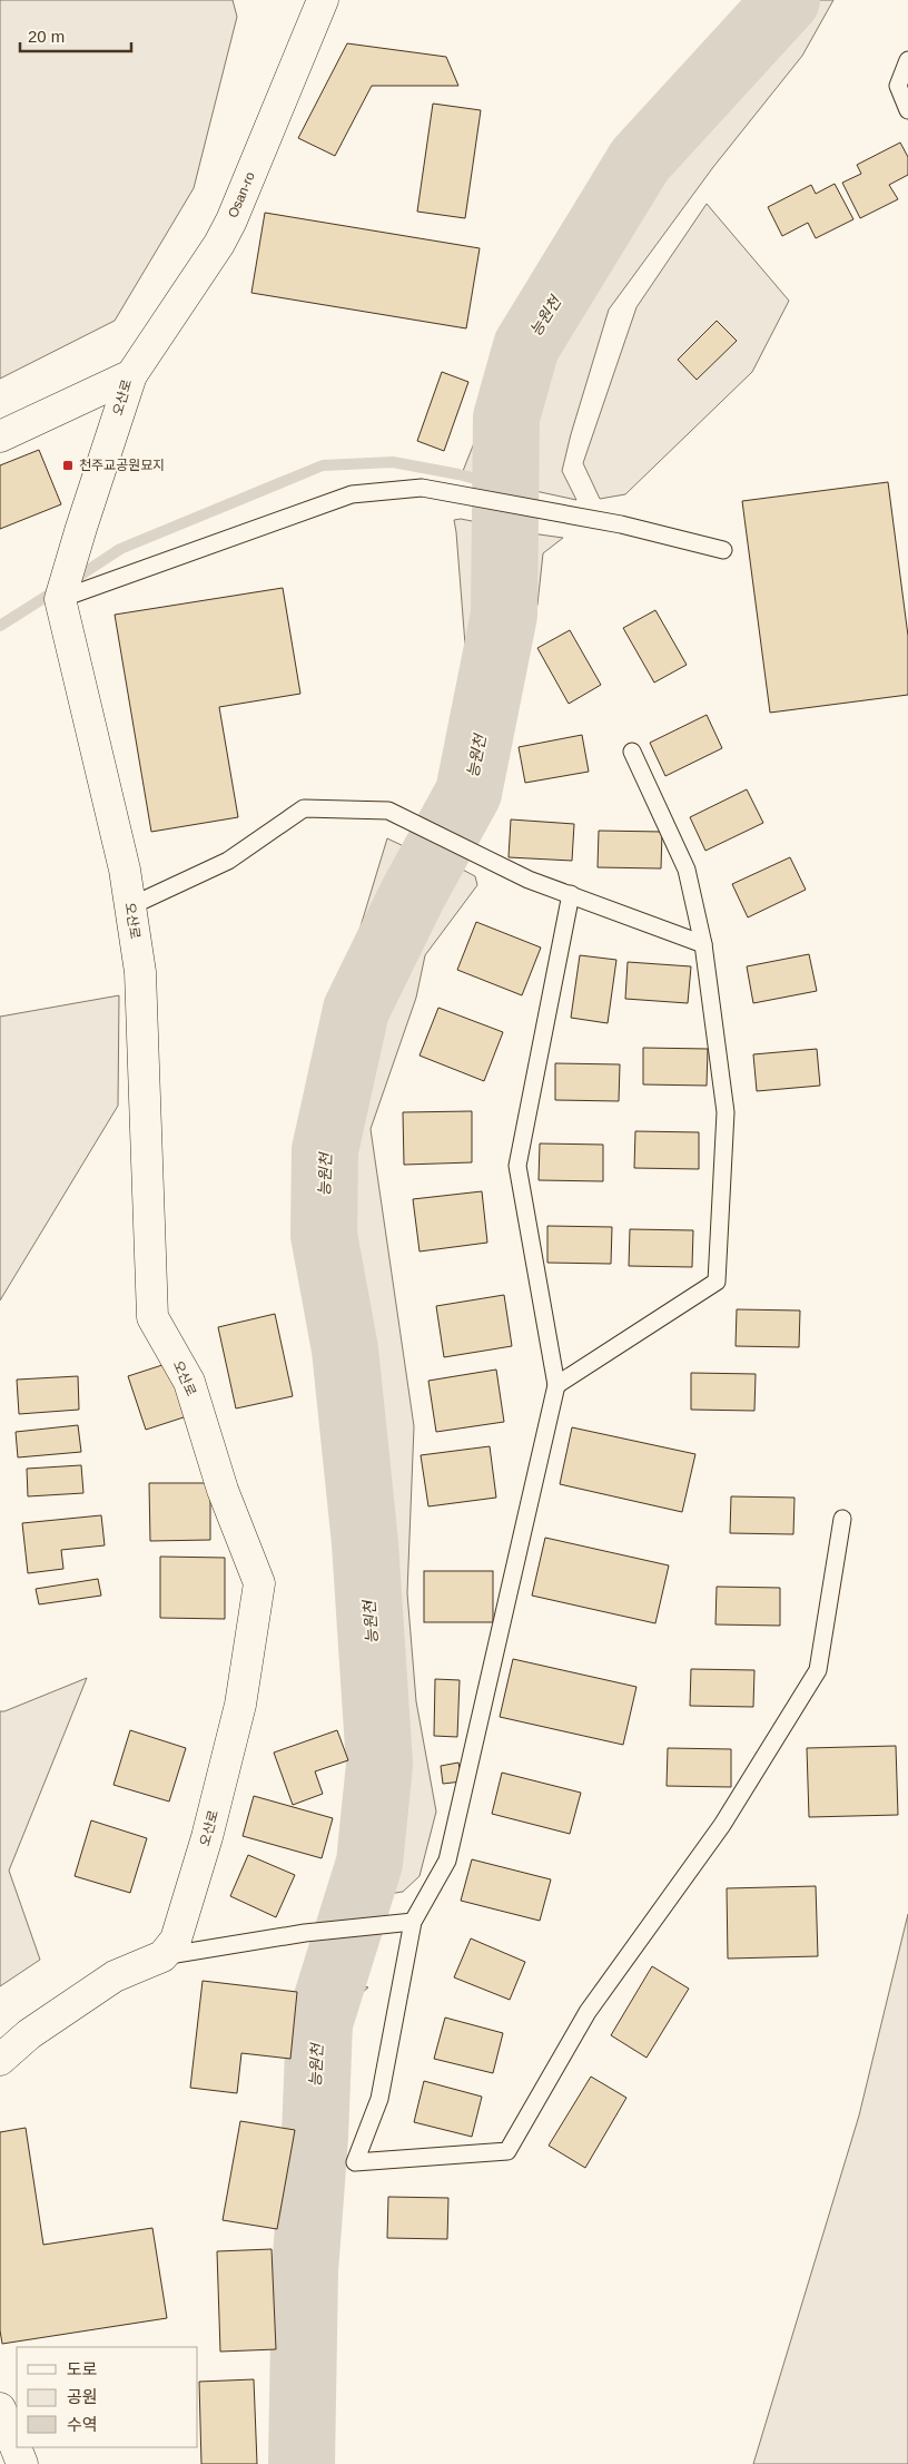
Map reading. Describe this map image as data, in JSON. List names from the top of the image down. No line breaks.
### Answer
{"streets":{"street":["Osan-ro","오산로"]},"crossings":[["Osan-ro","오산로"]],"water":["능원천"],"places":{"transit":["천주교공원묘지"]},"legend":["도로","공원","수역"],"scale_bar":"20 m"}
